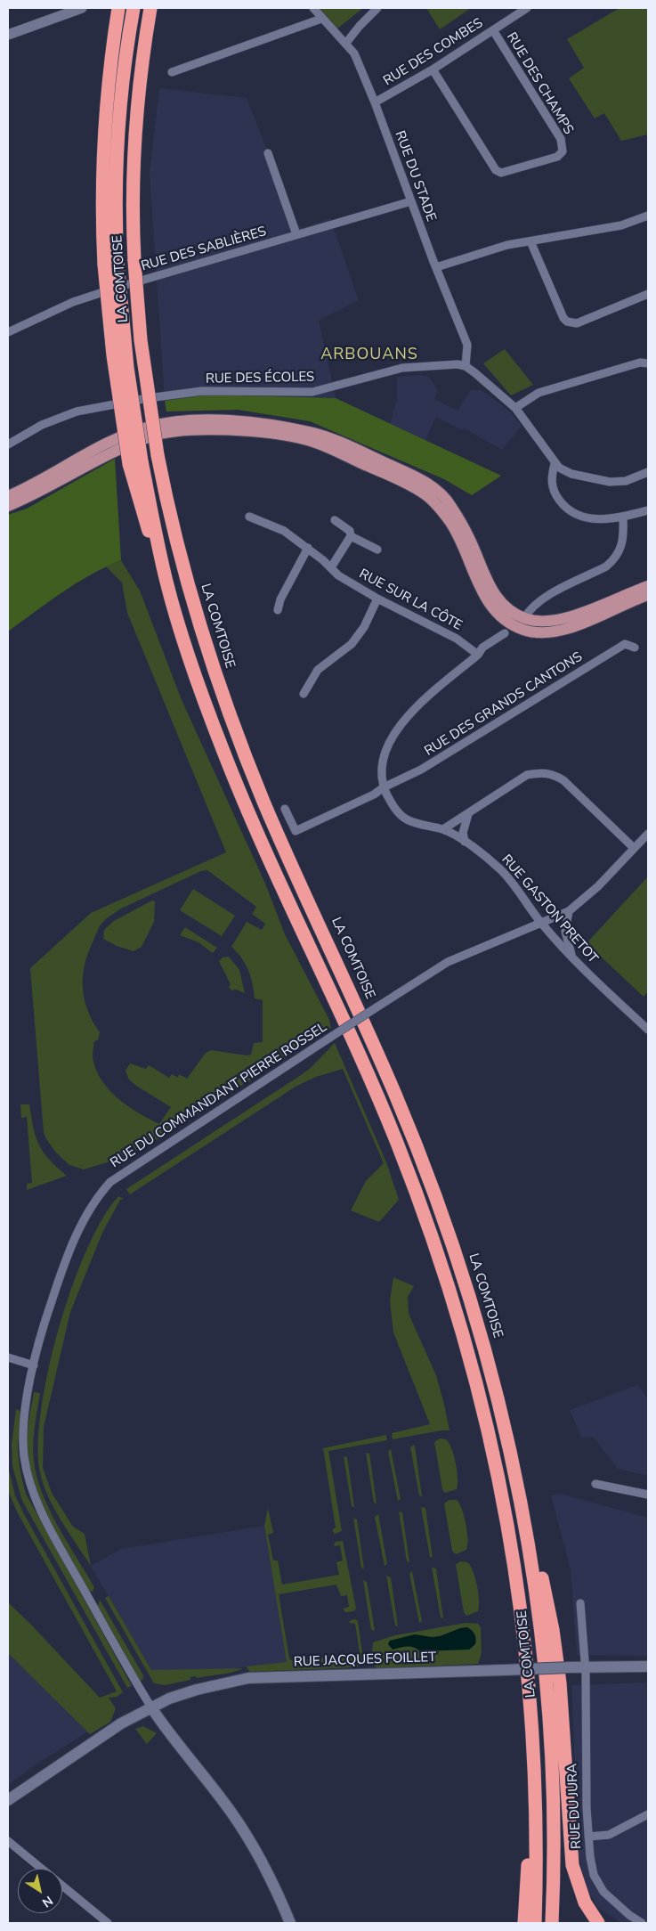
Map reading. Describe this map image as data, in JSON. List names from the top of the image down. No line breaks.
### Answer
{"streets":{"highway":["LA COMTOISE"],"main road":["RUE JACQUES FOILLET"],"street":["RUE DES COMBES","RUE DES CHAMPS","RUE DU STADE","RUE DES SABLIÈRES","RUE DES ÉCOLES","RUE SUR LA CÔTE","RUE DES GRANDS CANTONS","RUE GASTON PRETOT","RUE DU COMMANDANT PIERRE ROSSEL","RUE DU JURA"]},"crossings":[["RUE DES COMBES","RUE DES CHAMPS"],["RUE DES COMBES","RUE DU STADE"],["RUE DU STADE","RUE DES SABLIÈRES"],["RUE DU STADE","RUE DES ÉCOLES"],["RUE DES GRANDS CANTONS","RUE GASTON PRETOT"],["RUE GASTON PRETOT","RUE DU COMMANDANT PIERRE ROSSEL"],["RUE DU COMMANDANT PIERRE ROSSEL","RUE JACQUES FOILLET"],["RUE JACQUES FOILLET","RUE DU JURA"]],"districts":["ARBOUANS"],"north":"bottom right"}
